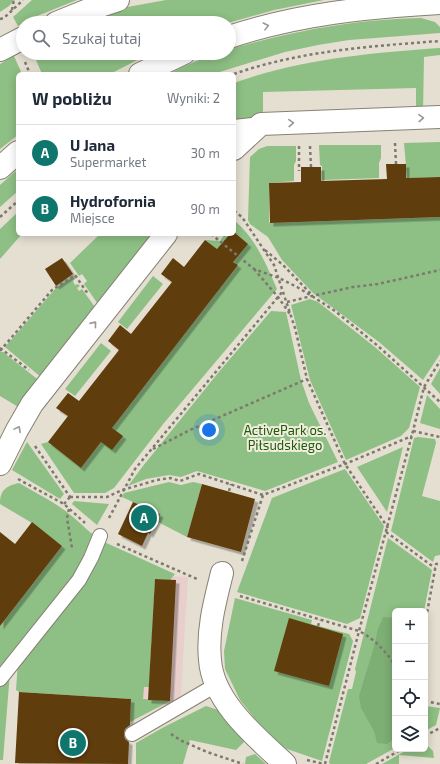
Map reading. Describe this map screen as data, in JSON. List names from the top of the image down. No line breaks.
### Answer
{"parks":["ActivePark os. Piłsudskiego"],"page":{"search":"Szukaj tutaj","heading":["W pobliżu","Wyniki: 2"],"list":[{"mark":"A","name":"U Jana","note":"Supermarket","value":"30 m"},{"mark":"B","name":"Hydrofornia","note":"Miejsce","value":"90 m"}],"pins":["A","B"],"map_buttons":["+","−"]}}
